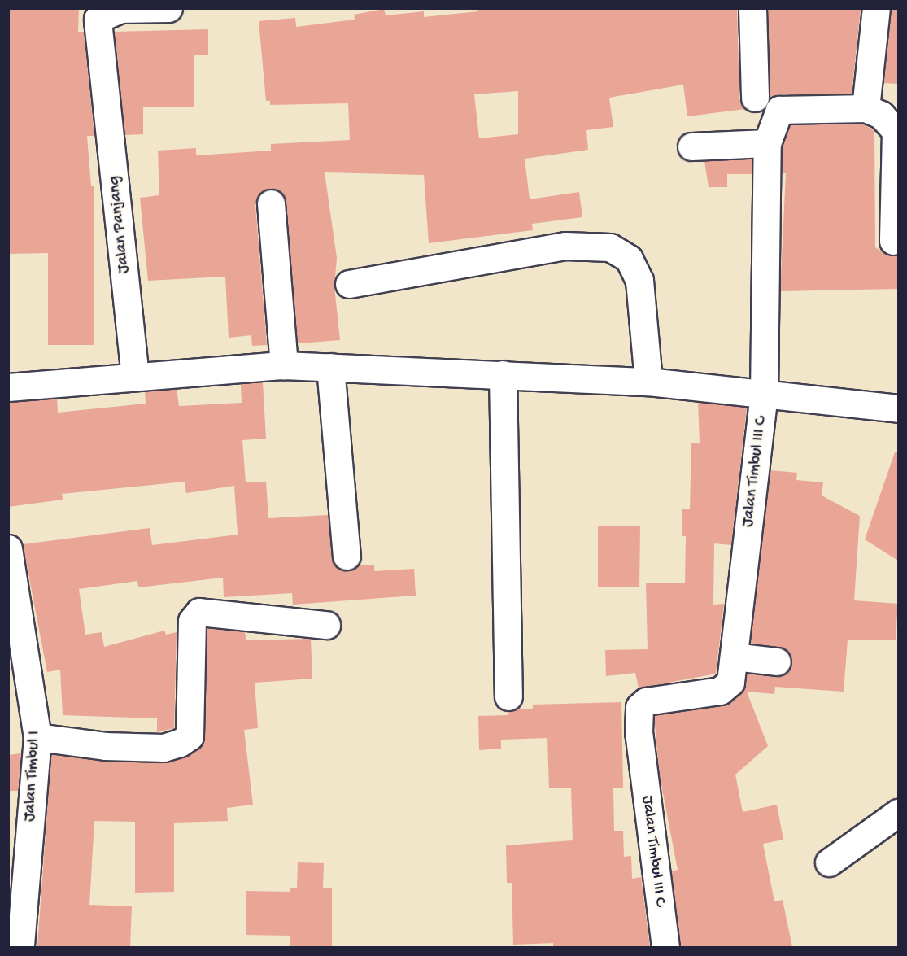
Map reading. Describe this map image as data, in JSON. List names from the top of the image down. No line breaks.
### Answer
{"streets":{"street":["Jalan Panjang","Jalan Timbul III C","Jalan Timbul I"]}}
